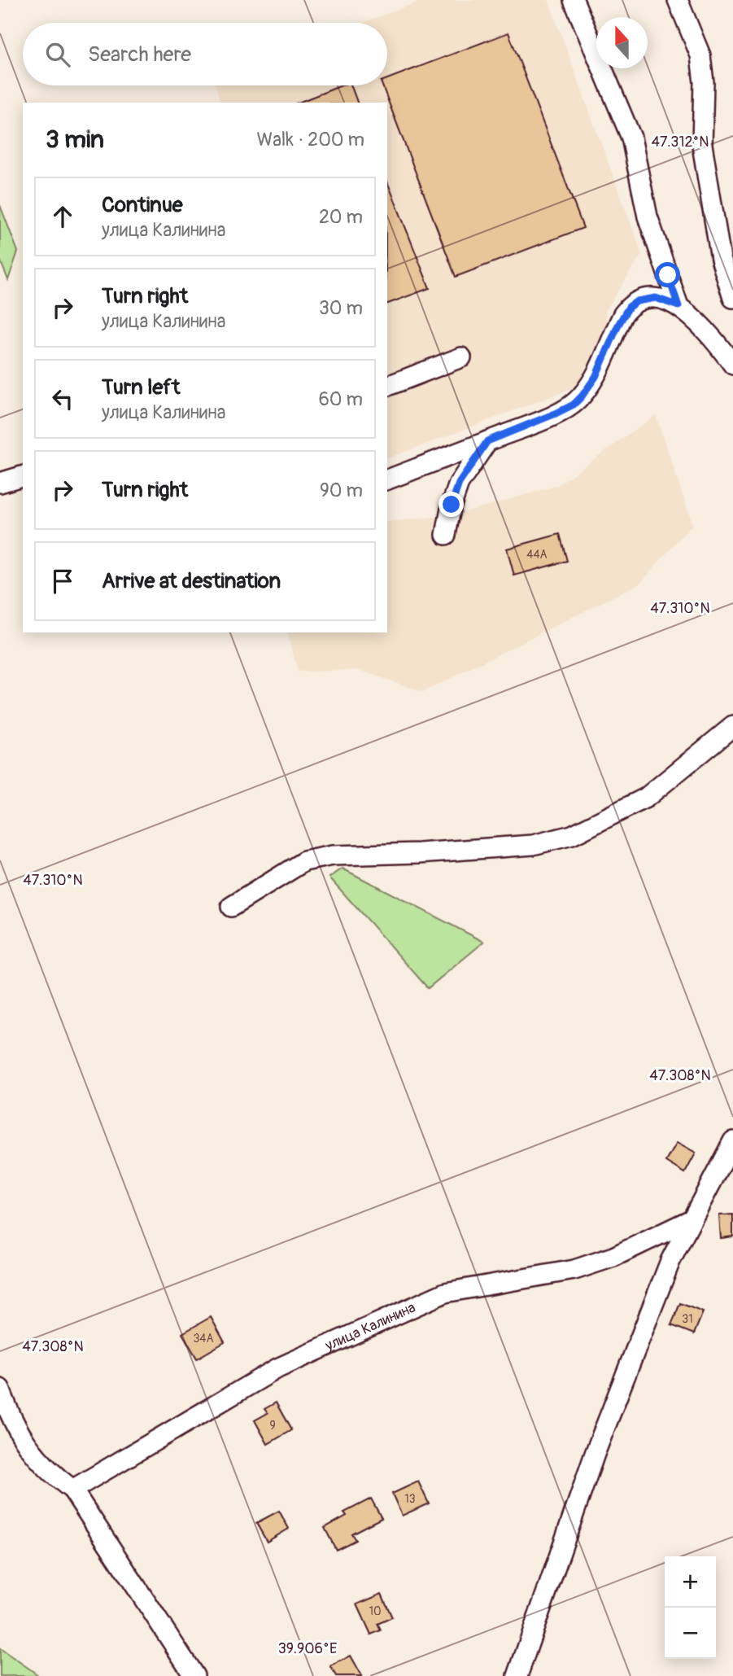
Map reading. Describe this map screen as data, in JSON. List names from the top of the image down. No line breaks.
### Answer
{"streets":{"street":["улица Калинина"]},"house_numbers":["44А","31","34А","9","13","10"],"north":"top","page":{"search":"Search here","heading":["3 min","Walk · 200 m"],"list":[["Continue","улица Калинина","20 m"],["Turn right","улица Калинина","30 m"],["Turn left","улица Калинина","60 m"],["Turn right","90 m"],"Arrive at destination"],"map_buttons":["+","−"]},"coordinates":["47.312°N","47.310°N","47.308°N","39.906°E"]}
